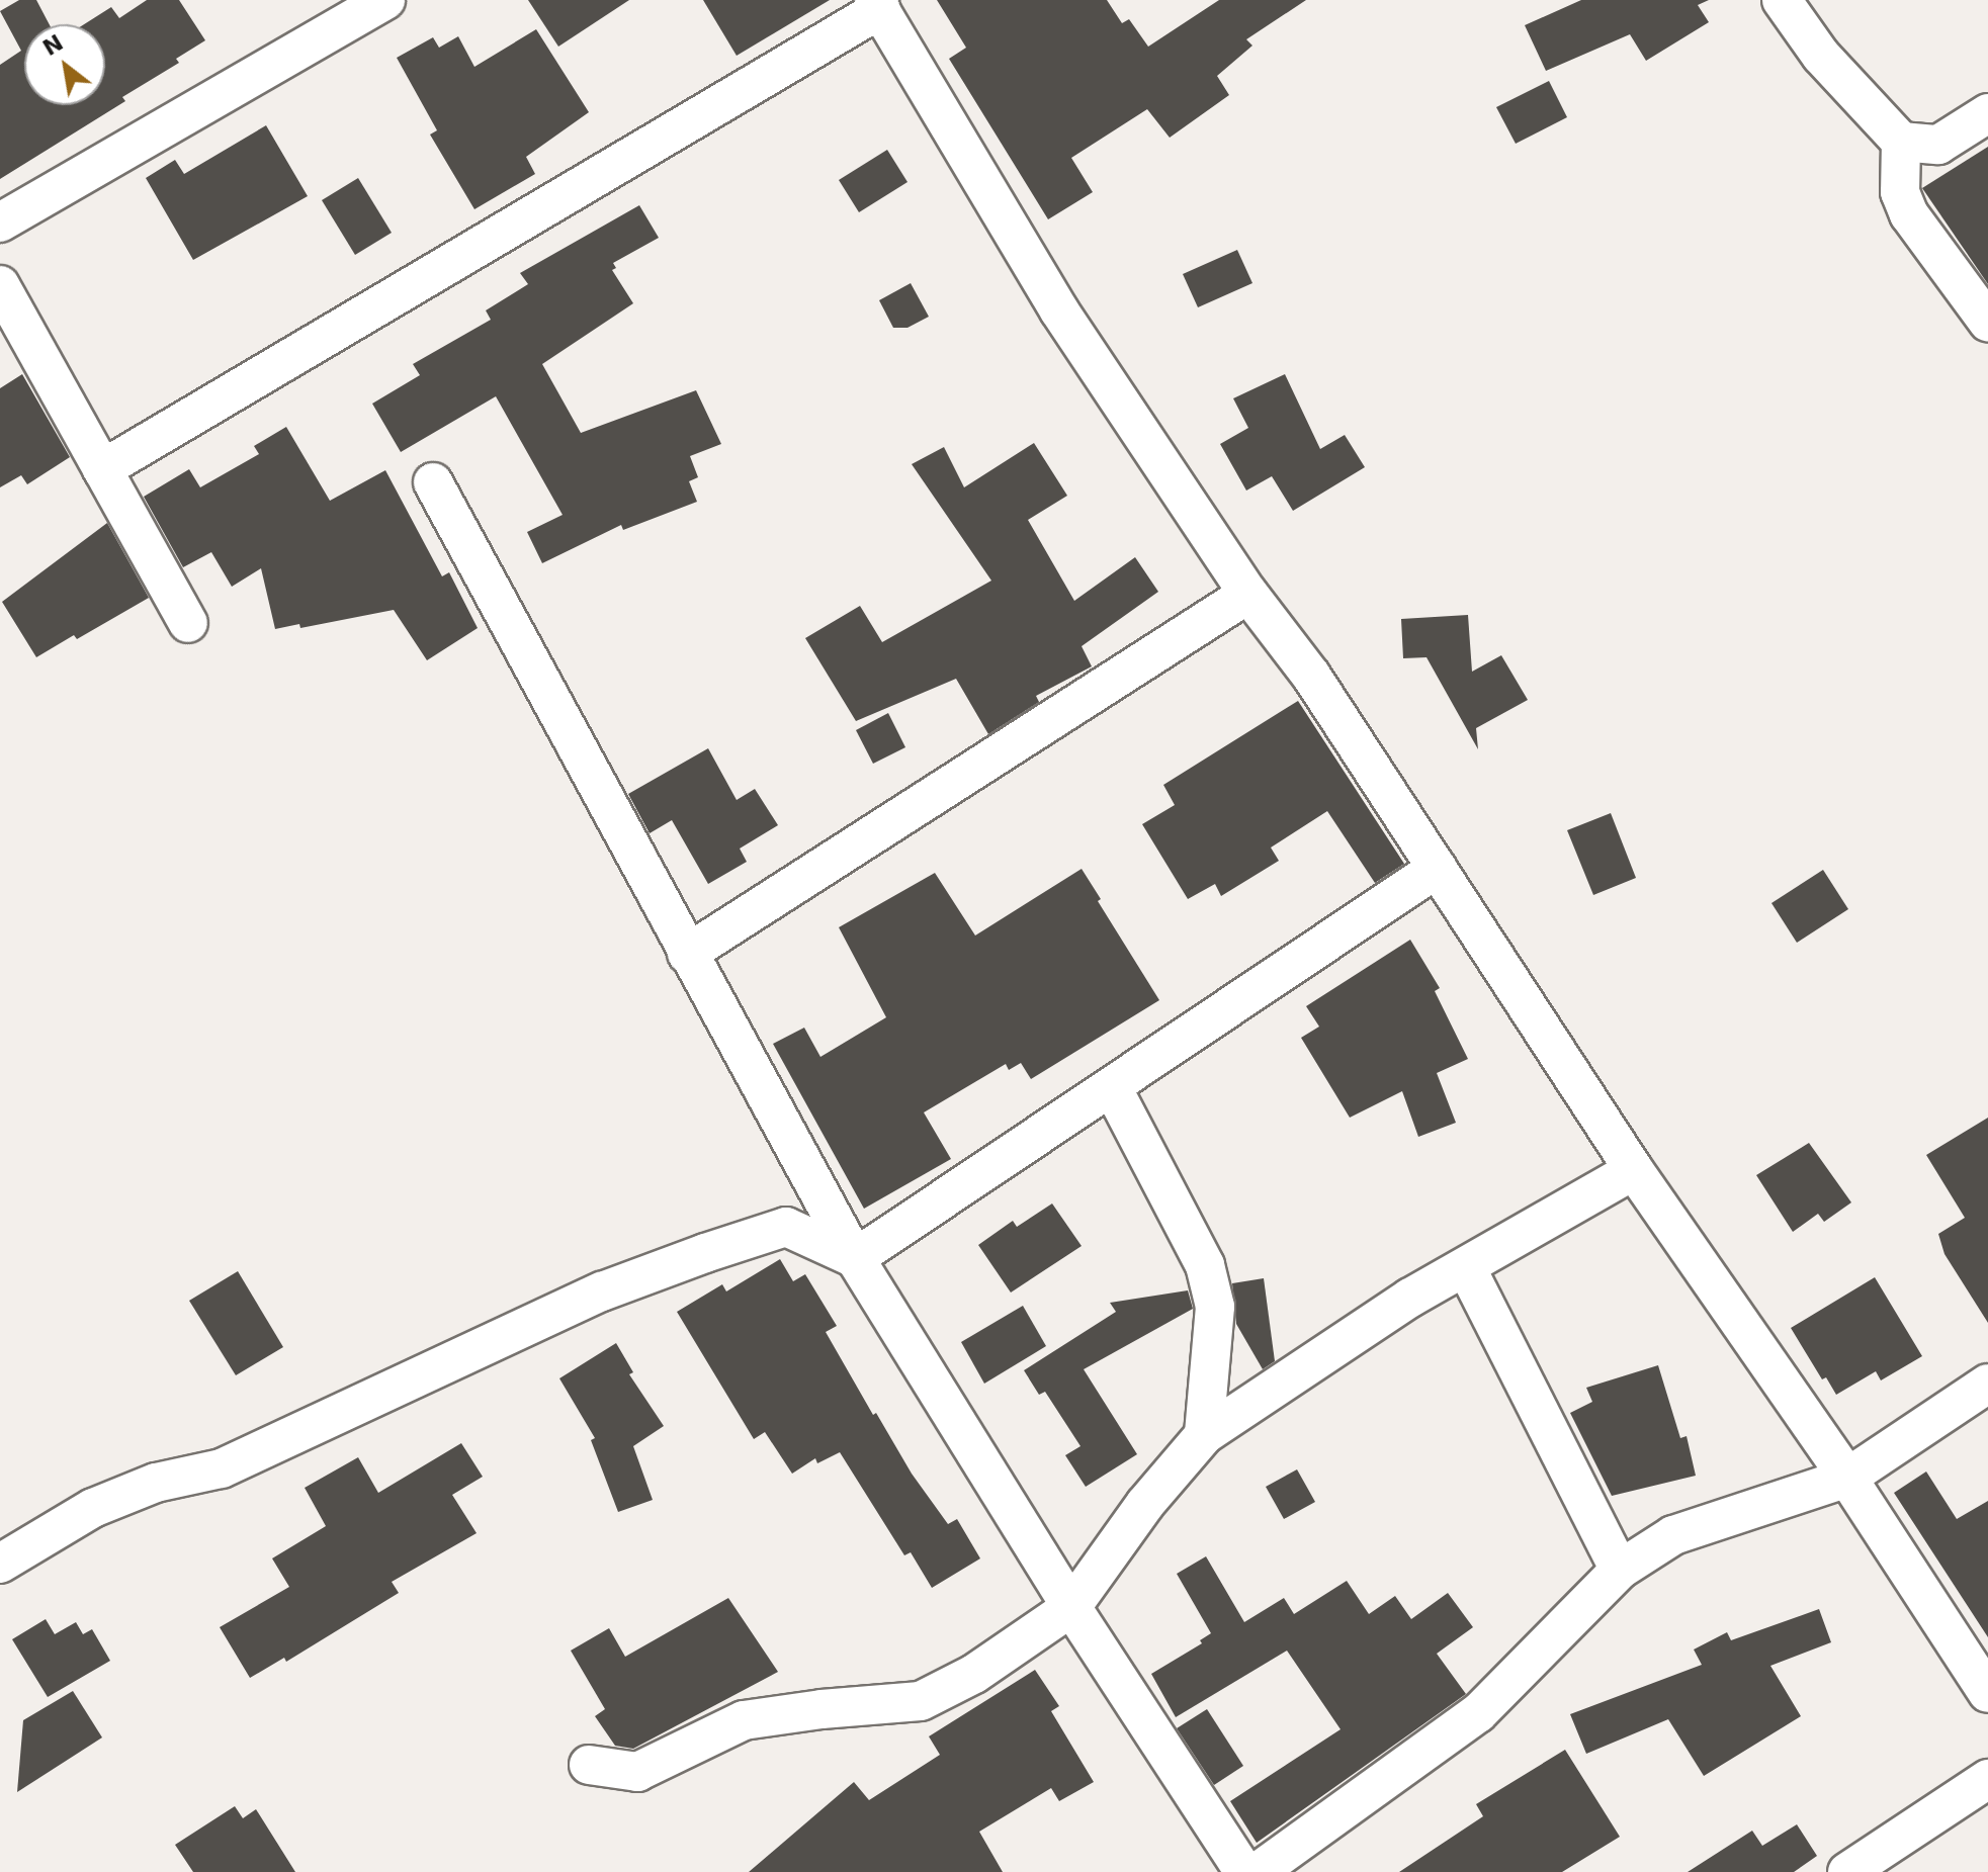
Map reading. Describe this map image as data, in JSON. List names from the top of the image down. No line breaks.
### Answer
{"north":"top left"}
